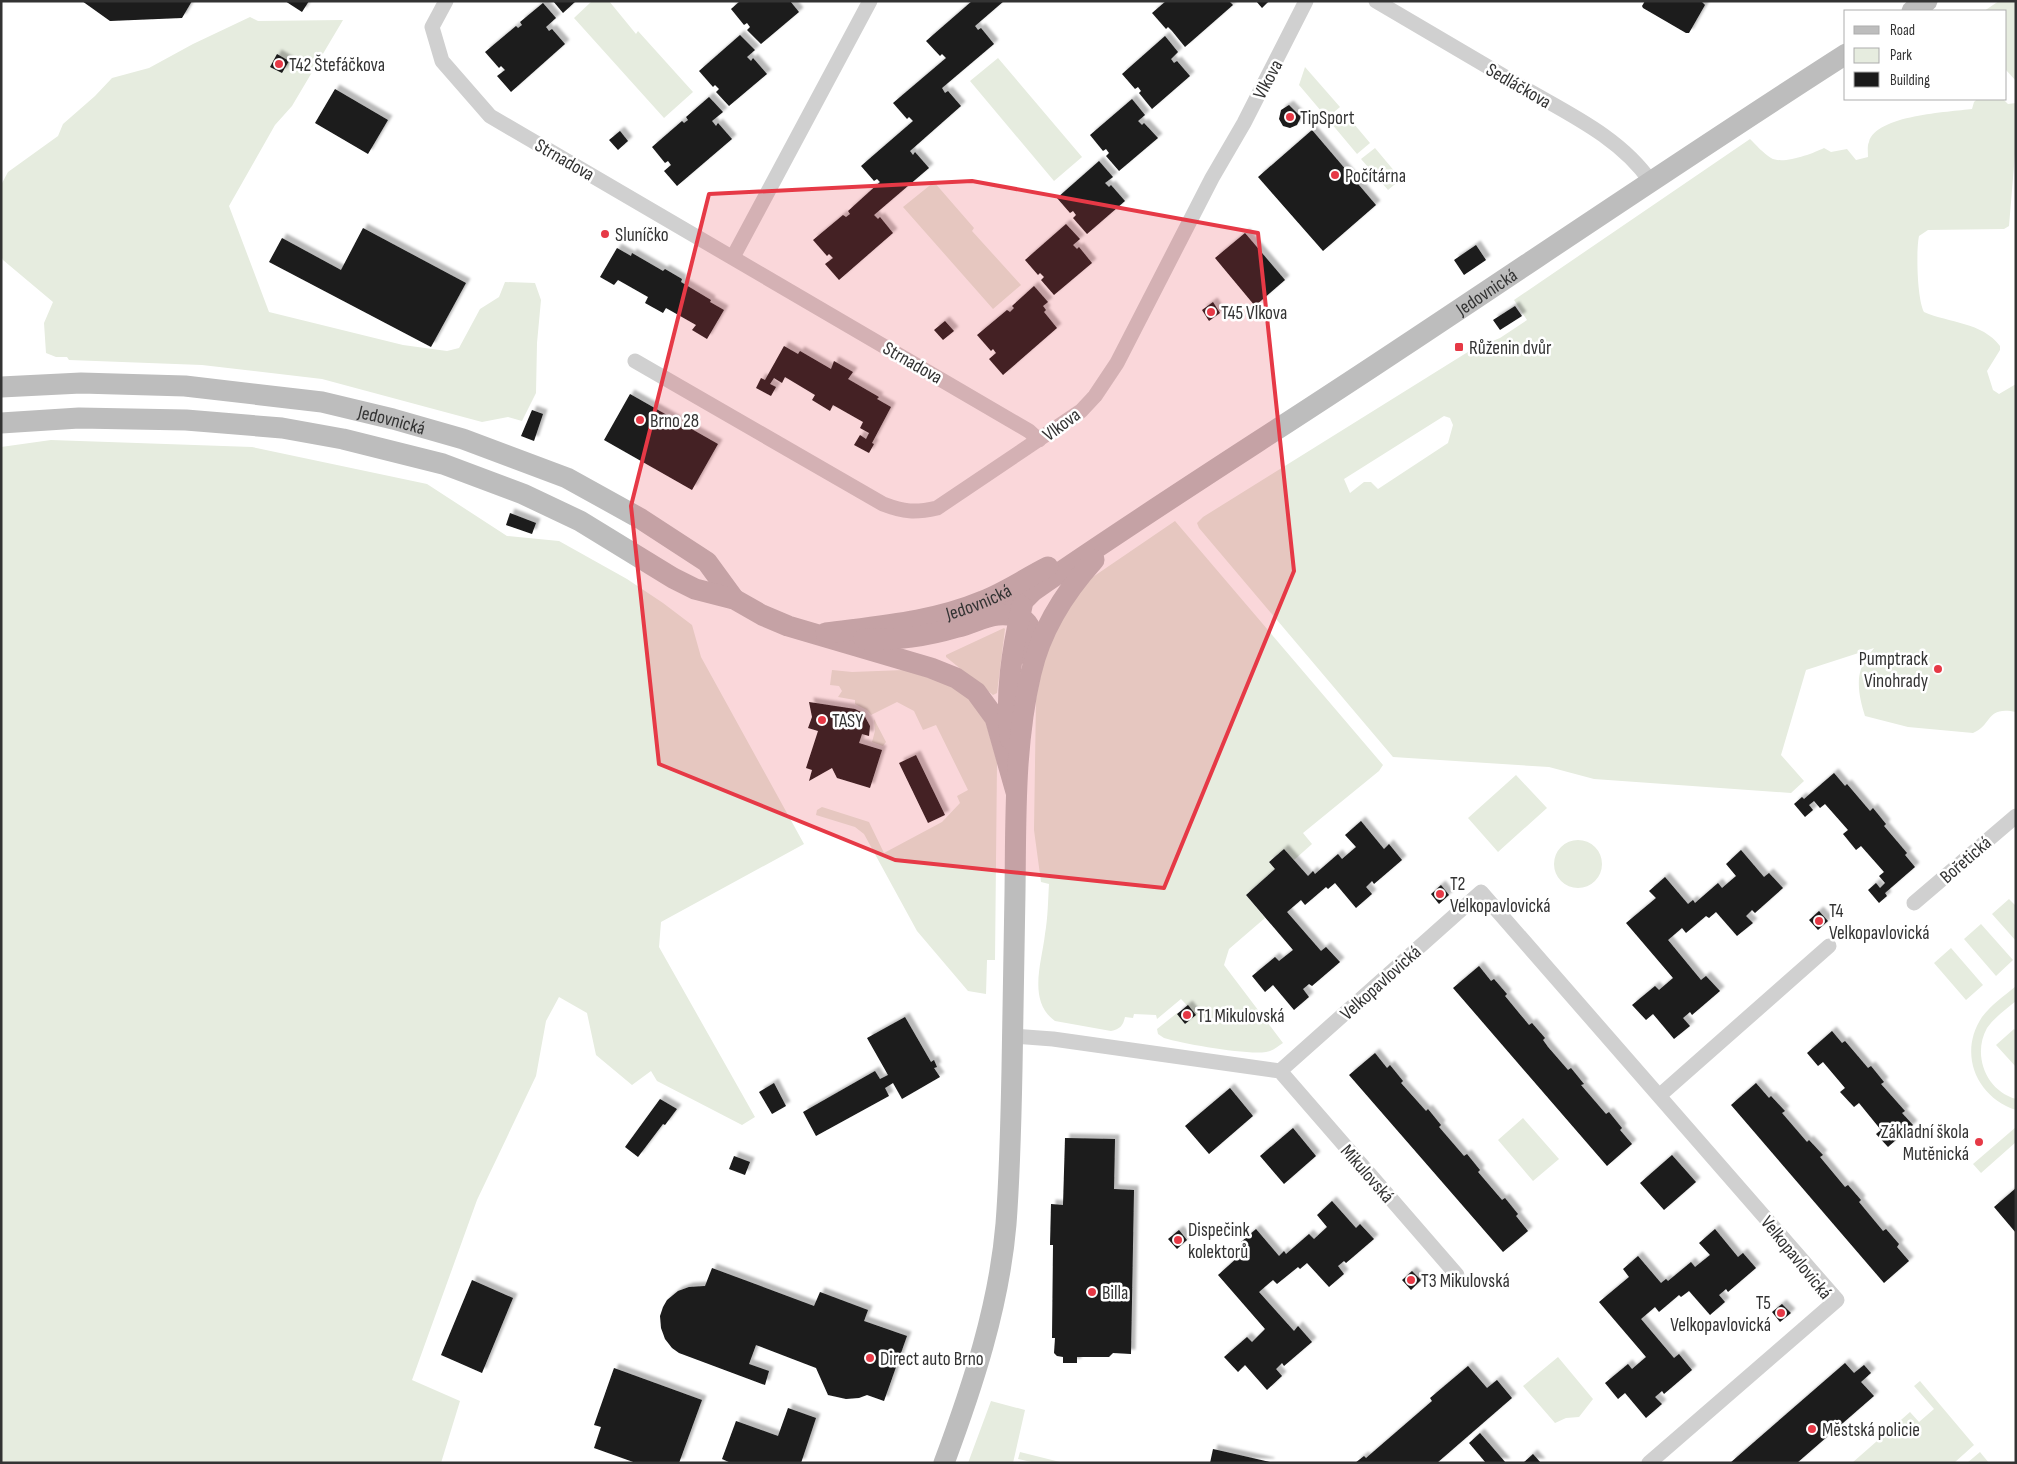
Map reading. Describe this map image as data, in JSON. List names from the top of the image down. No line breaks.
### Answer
{"streets":{"main road":["Jedovnická"],"street":["Vlkova","Sedláčkova","Strnadova","Bořetická","Velkopavlovická","Mikulovská"]},"crossings":[["Vlkova","Strnadova"],["Sedláčkova","Jedovnická"],["Velkopavlovická","Mikulovská"]],"places":{"other":["T42 Štefáčkova","TipSport","Počítárna","Sluníčko","T45 Vlkova","Brno 28","Pumptrack Vinohrady","TASY","T2 Velkopavlovická","T4 Velkopavlovická","T1 Mikulovská","Základní škola Mutěnická","Dispečink kolektorů","T3 Mikulovská","Billa","T5 Velkopavlovická","Direct auto Brno","Městská policie"],"transit":["Růženin dvůr"]},"legend":["Road","Park","Building"]}
